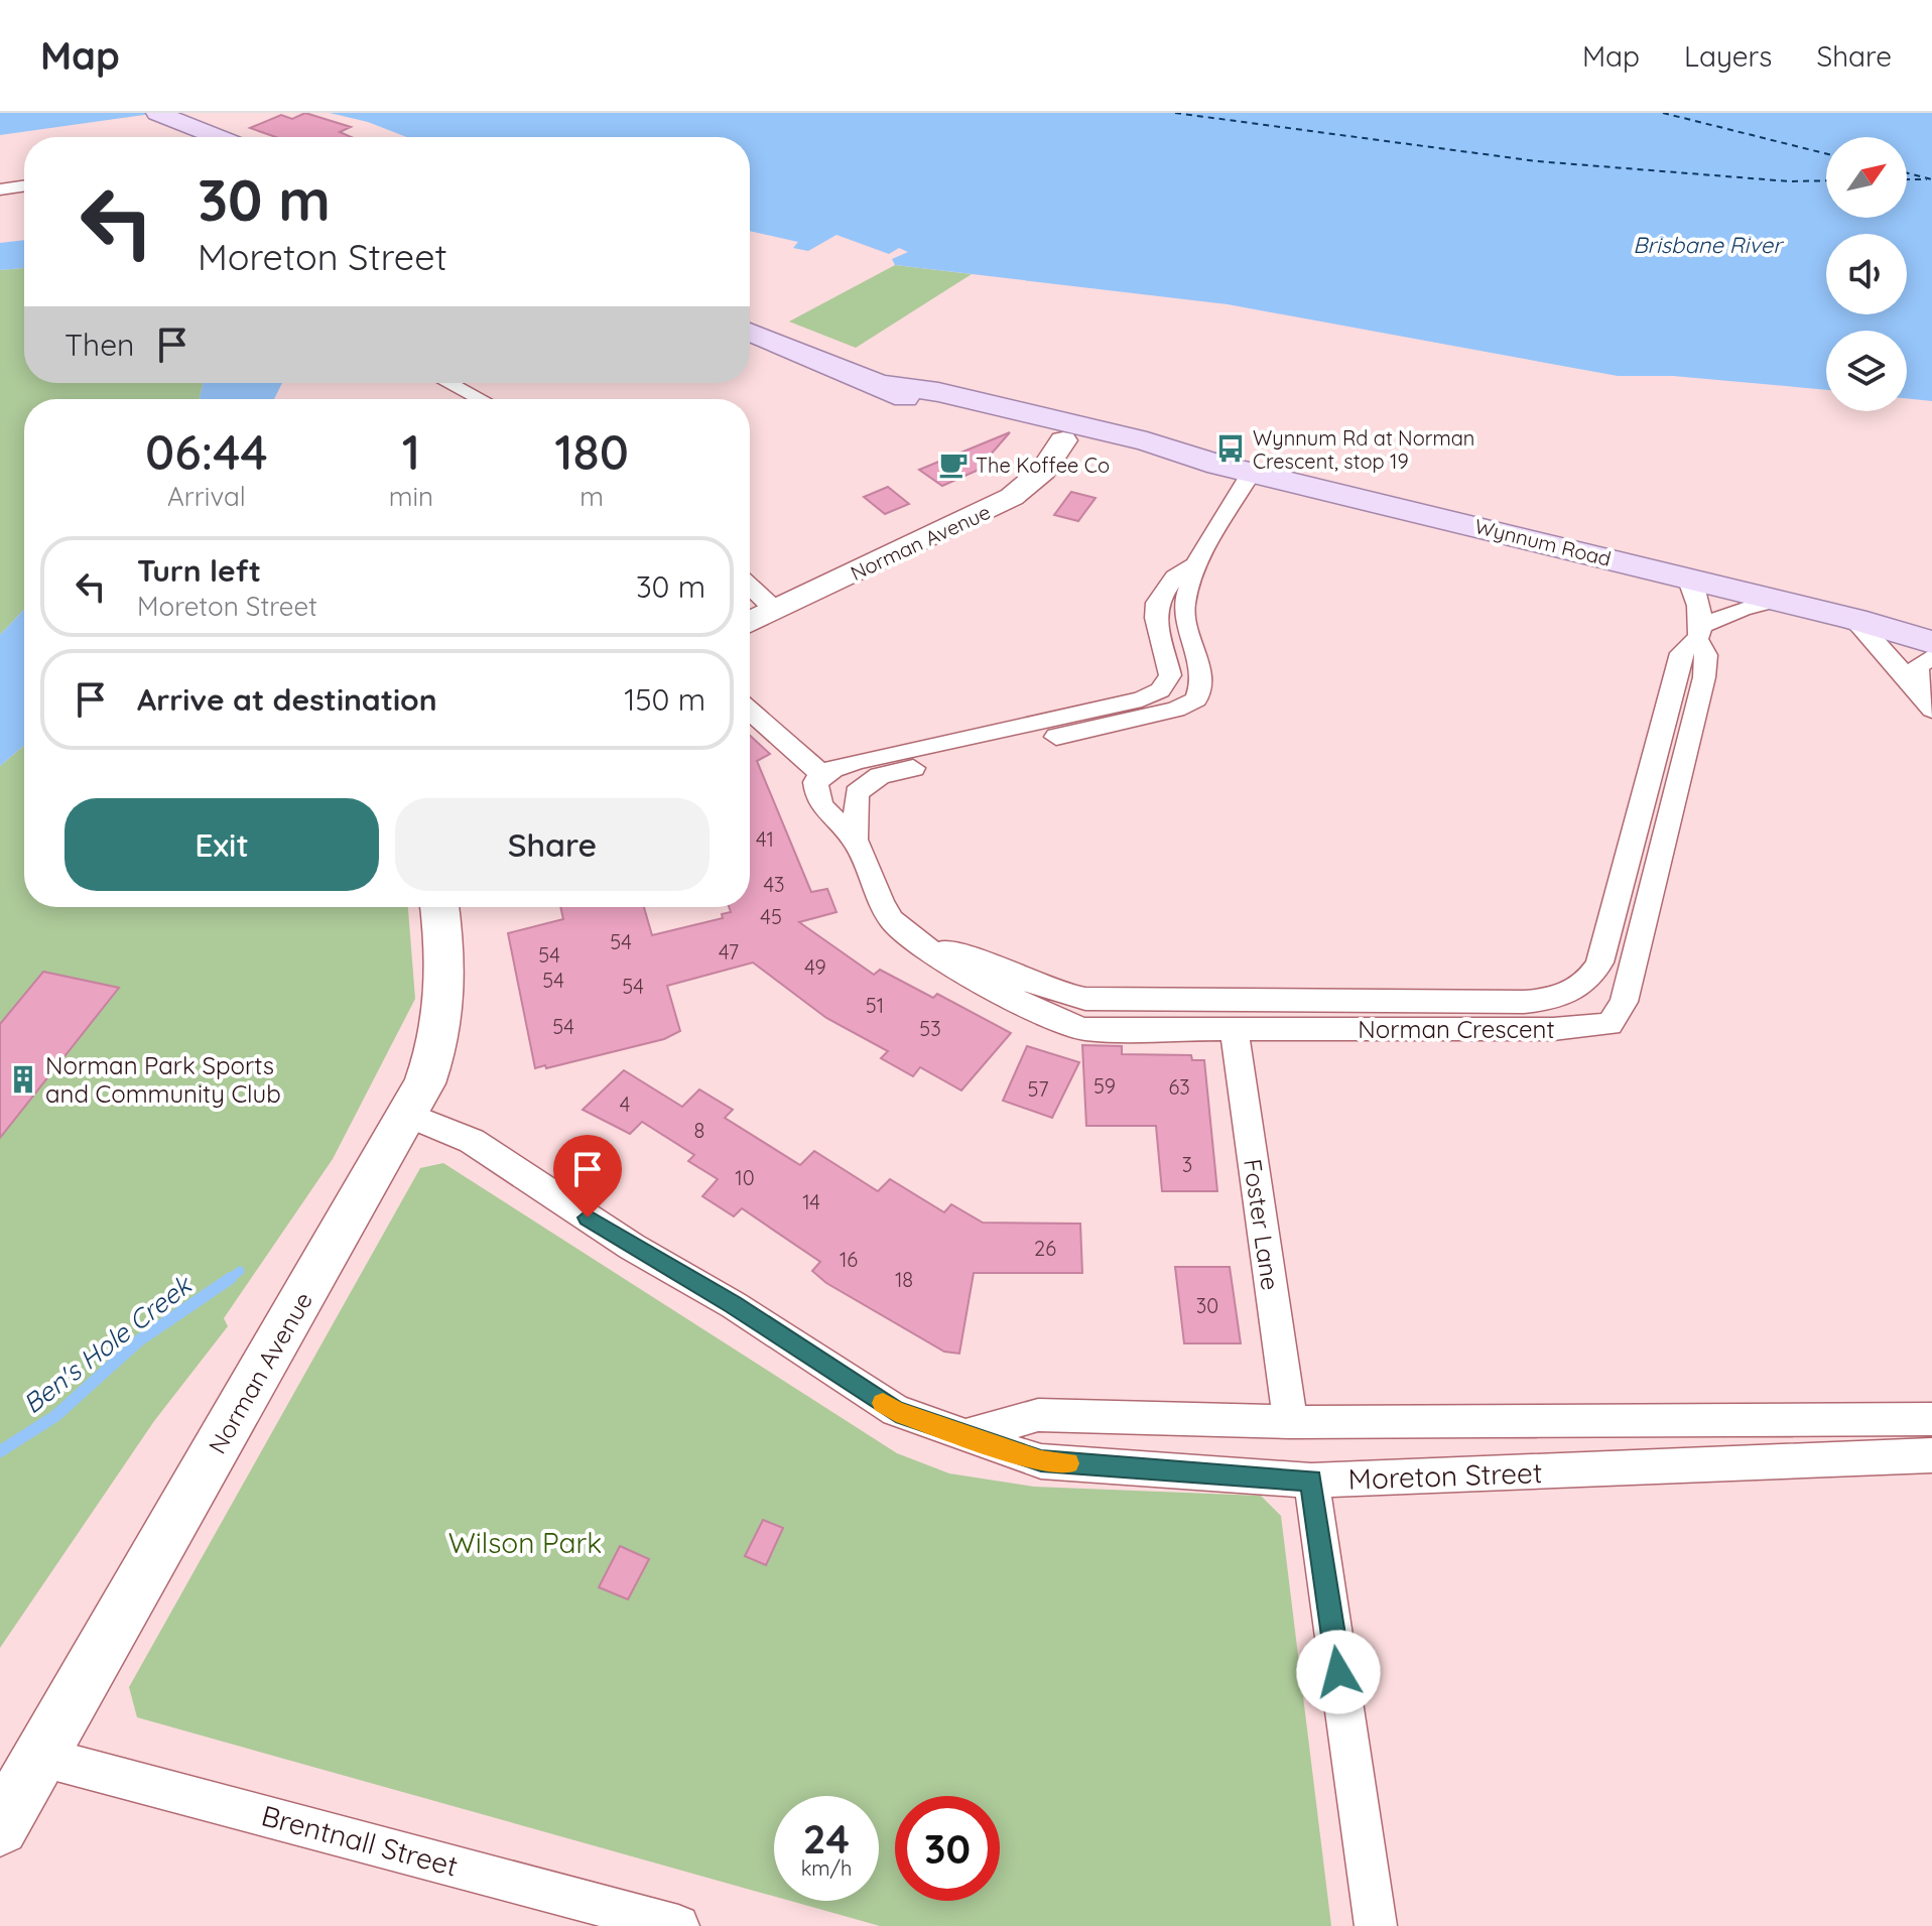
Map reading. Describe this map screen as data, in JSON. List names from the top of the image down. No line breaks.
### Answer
{"streets":{"main road":["Wynnum Road"],"street":["Norman Avenue","Norman Crescent","Foster Lane","Moreton Street","Brentnall Street"]},"crossings":[["Norman Avenue","Wynnum Road"],["Norman Avenue","Moreton Street"],["Norman Avenue","Brentnall Street"],["Wynnum Road","Norman Crescent"],["Norman Crescent","Foster Lane"],["Foster Lane","Moreton Street"]],"water":["Brisbane River","Ben's Hole Creek"],"parks":["Wilson Park"],"places":{"bus stop":["Wynnum Rd at Norman Crescent, stop 19"],"cafe":["The Koffee Co"],"building":["Norman Park Sports and Community Club"]},"house_numbers":["41","43","45","54","47","54","49","54","54","51","54","53","59","63","57","4","8","3","10","14","26","16","18","30"],"north":"top right","page":{"header":"Map","nav":["Map","Layers","Share"],"turn":["30 m","Moreton Street"],"then":"Then","eta":["06:44","Arrival","1","min","180","m"],"list":[{"name":"Turn left","note":"Moreton Street","value":"30 m"},{"name":"Arrive at destination","value":"150 m"}],"buttons":["Exit","Share"],"speed":"24 km/h","limit":"30"}}
